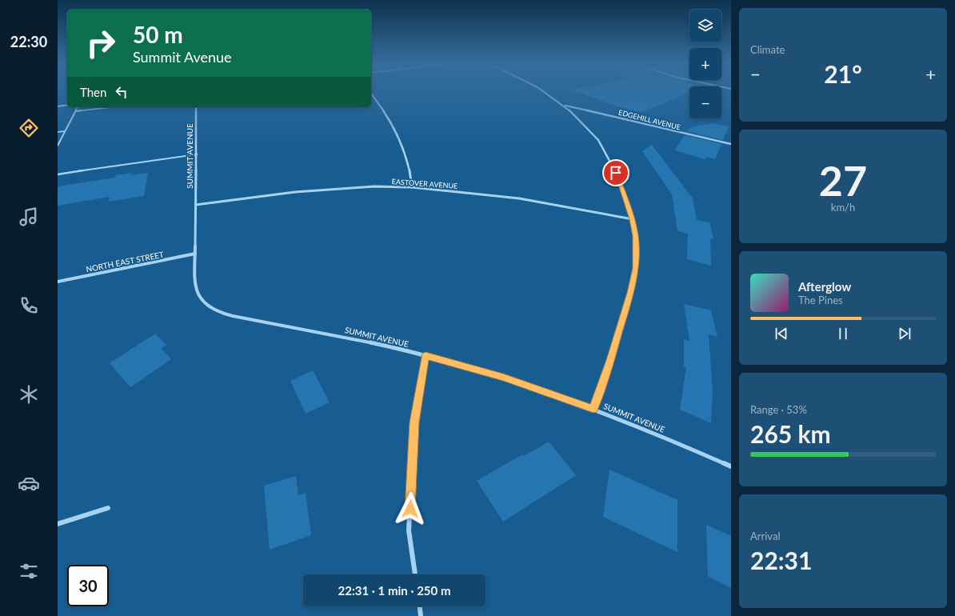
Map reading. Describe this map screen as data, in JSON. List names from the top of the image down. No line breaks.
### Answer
{"streets":{"street":["EDGEHILL AVENUE","SUMMIT AVENUE","EASTOVER AVENUE","NORTH EAST STREET"]},"crossings":[["SUMMIT AVENUE","EASTOVER AVENUE"],["SUMMIT AVENUE","NORTH EAST STREET"]],"page":{"tabs":"22:30","tile":["Climate",["27","km/h"],["Range · 53%","265 km"],["Arrival","22:31"]],"map_buttons":["+","−"],"turn":["50 m","Summit Avenue"],"heat":["−","21°","+"],"then":"Then","song":["Afterglow","The Pines"],"limit":"30","trip":"22:31 · 1 min · 250 m"}}
